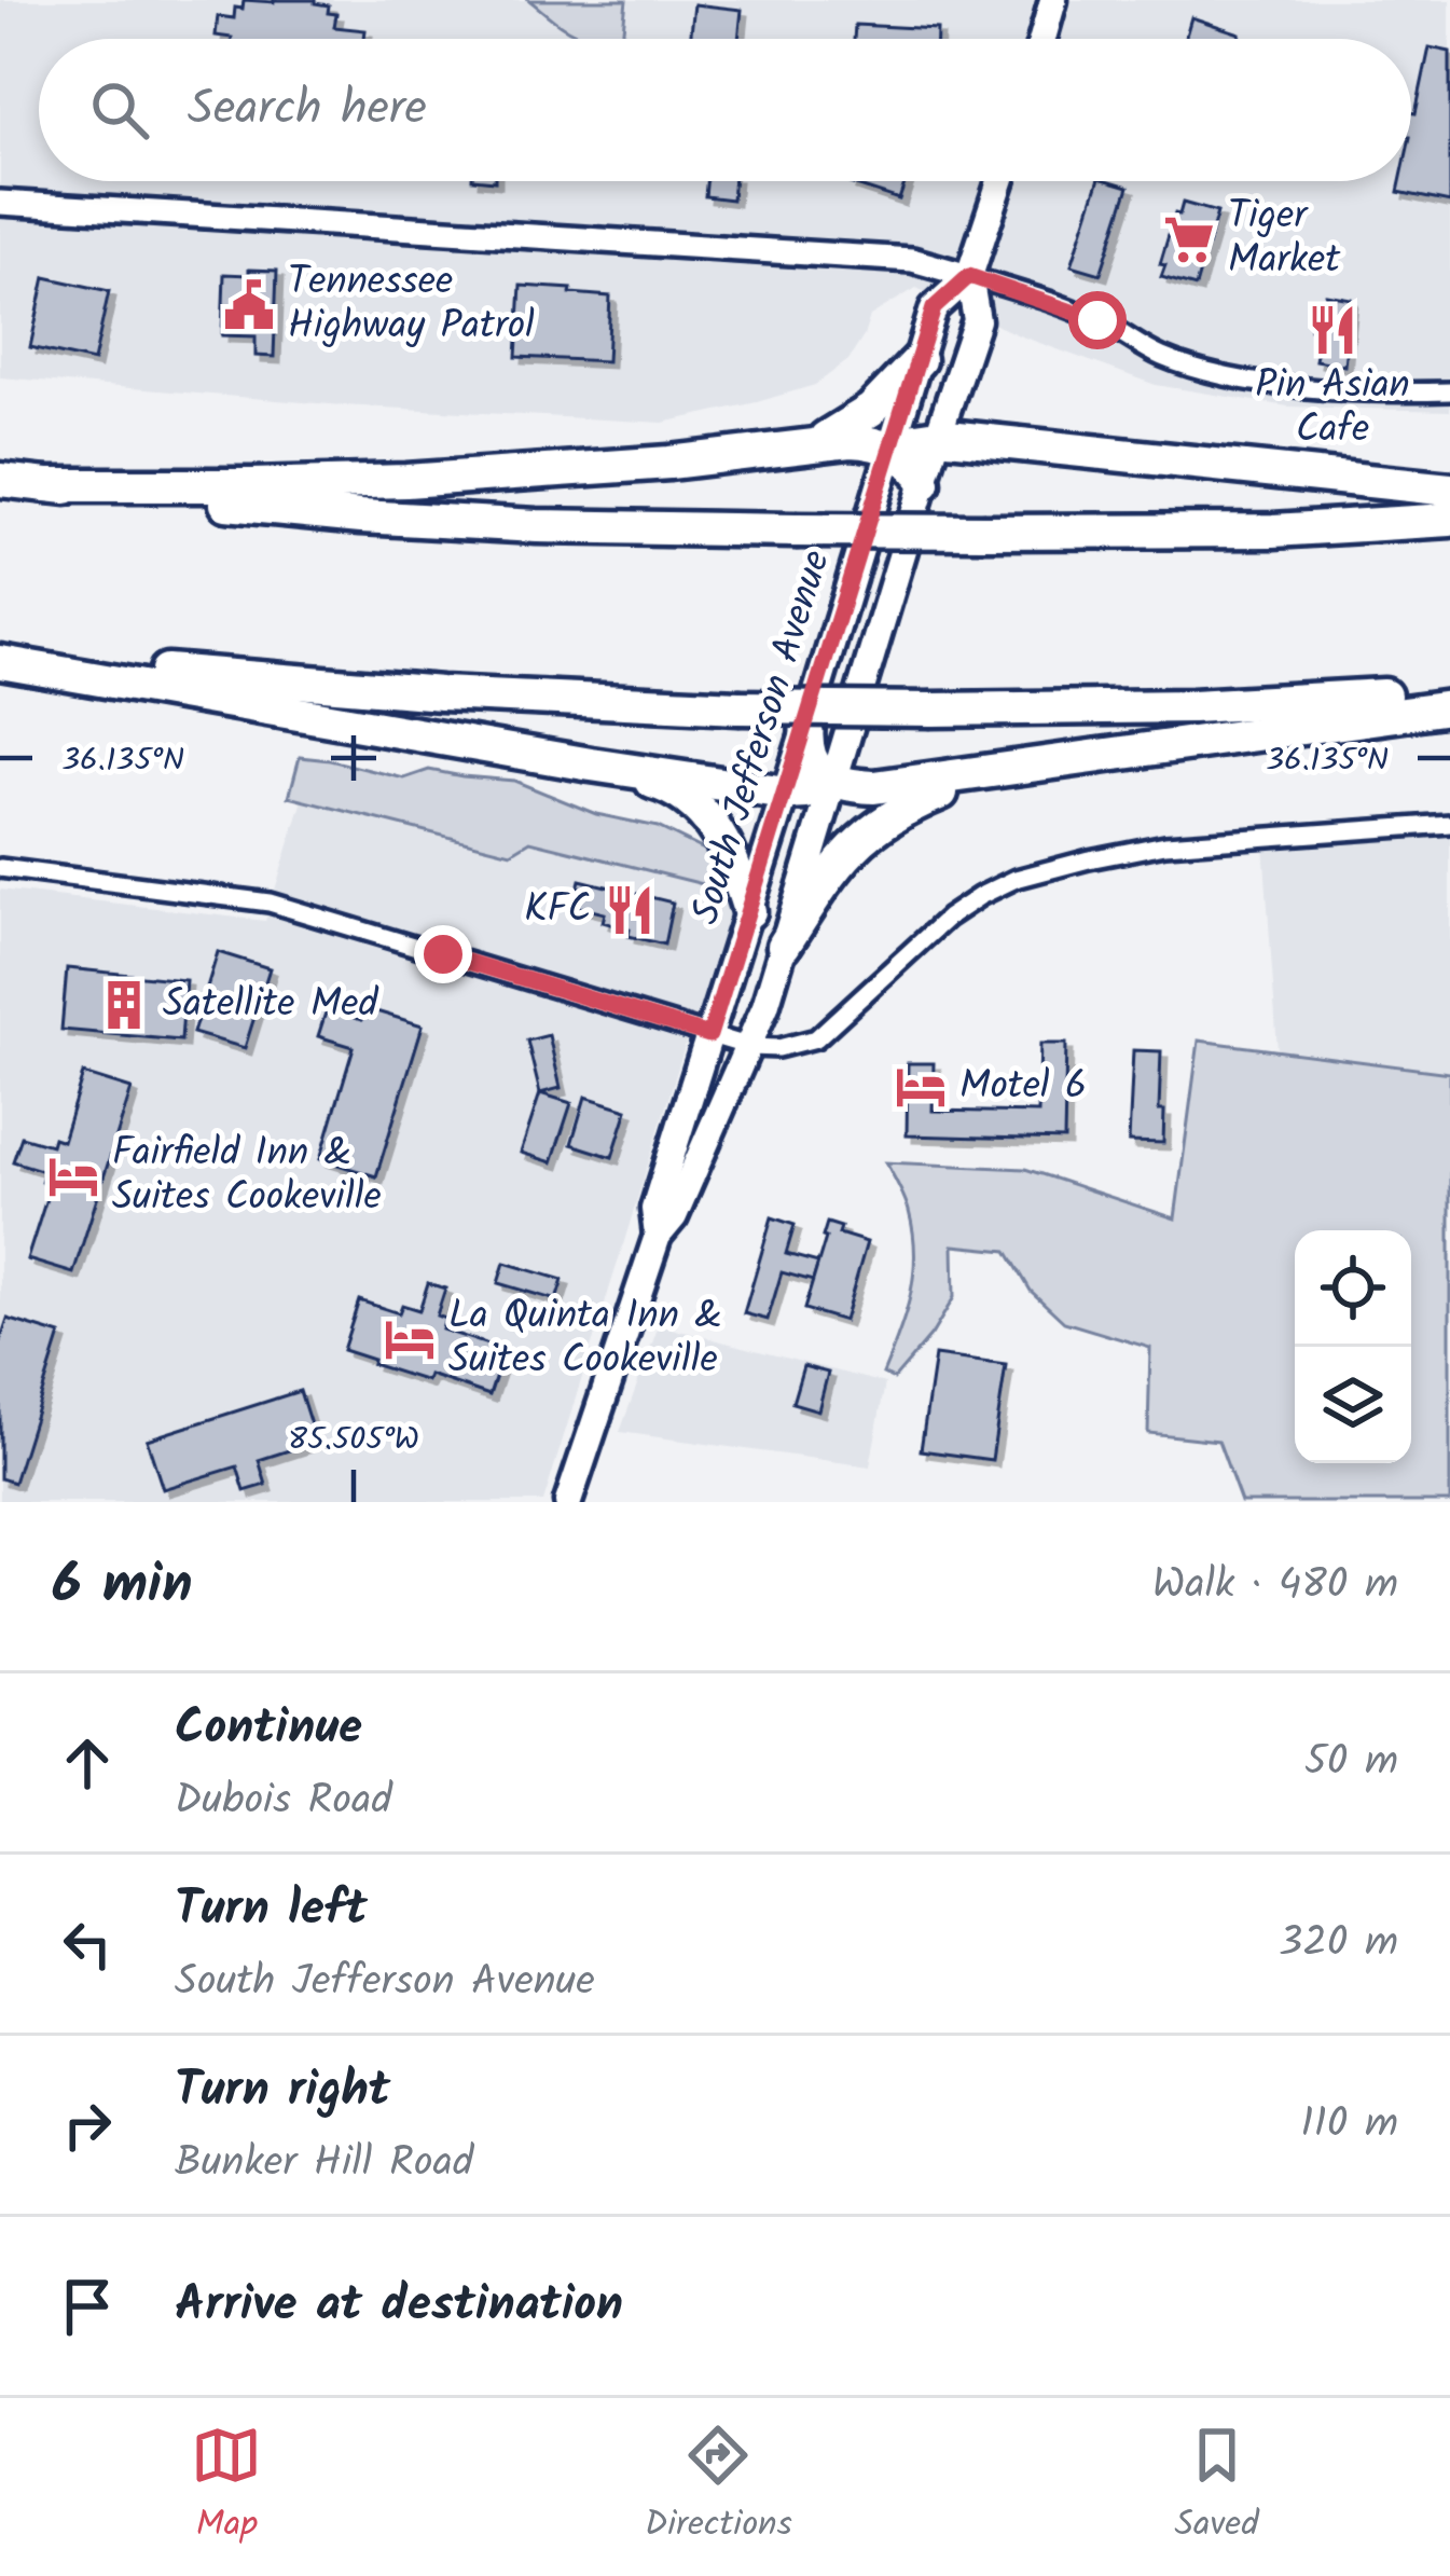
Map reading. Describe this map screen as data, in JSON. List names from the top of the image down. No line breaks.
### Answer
{"streets":{"main road":["South Jefferson Avenue"]},"places":{"supermarket":["Tiger Market"],"public building":["Tennessee Highway Patrol"],"restaurant":["Pin Asian Cafe","KFC"],"building":["Satellite Med"],"hotel":["Motel 6","Fairfield Inn & Suites Cookeville","La Quinta Inn & Suites Cookeville"]},"page":{"search":"Search here","heading":["6 min","Walk · 480 m"],"list":[["Continue","Dubois Road","50 m"],["Turn left","South Jefferson Avenue","320 m"],["Turn right","Bunker Hill Road","110 m"],"Arrive at destination"],"nav":["Map","Directions","Saved"]},"coordinates":["36.135°N","85.505°W"]}
